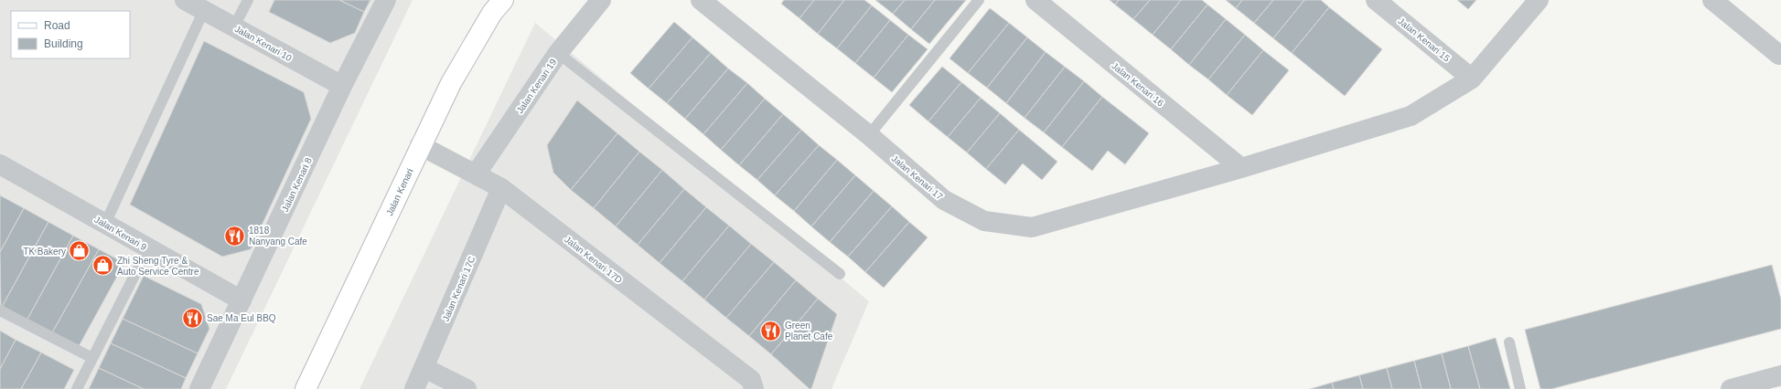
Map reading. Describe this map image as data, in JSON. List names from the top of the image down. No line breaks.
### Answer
{"streets":{"street":["Jalan Kenari 15","Jalan Kenari 10","Jalan Kenari 16","Jalan Kenari 19","Jalan Kenari 17","Jalan Kenari 8","Jalan Kenari","Jalan Kenari 9","Jalan Kenari 17D","Jalan Kenari 17C"]},"crossings":[["Jalan Kenari 15","Jalan Kenari 17"],["Jalan Kenari 10","Jalan Kenari 8"],["Jalan Kenari 16","Jalan Kenari 17"],["Jalan Kenari 19","Jalan Kenari 17D"],["Jalan Kenari 8","Jalan Kenari 9"],["Jalan Kenari","Jalan Kenari 17D"],["Jalan Kenari 17D","Jalan Kenari 17C"]],"places":{"restaurant":["1818 Nanyang Cafe","Sae Ma Eul BBQ","Green Planet Cafe"],"shop":["TK Bakery","Zhi Sheng Tyre & Auto Service Centre"]},"legend":["Road","Building"]}
